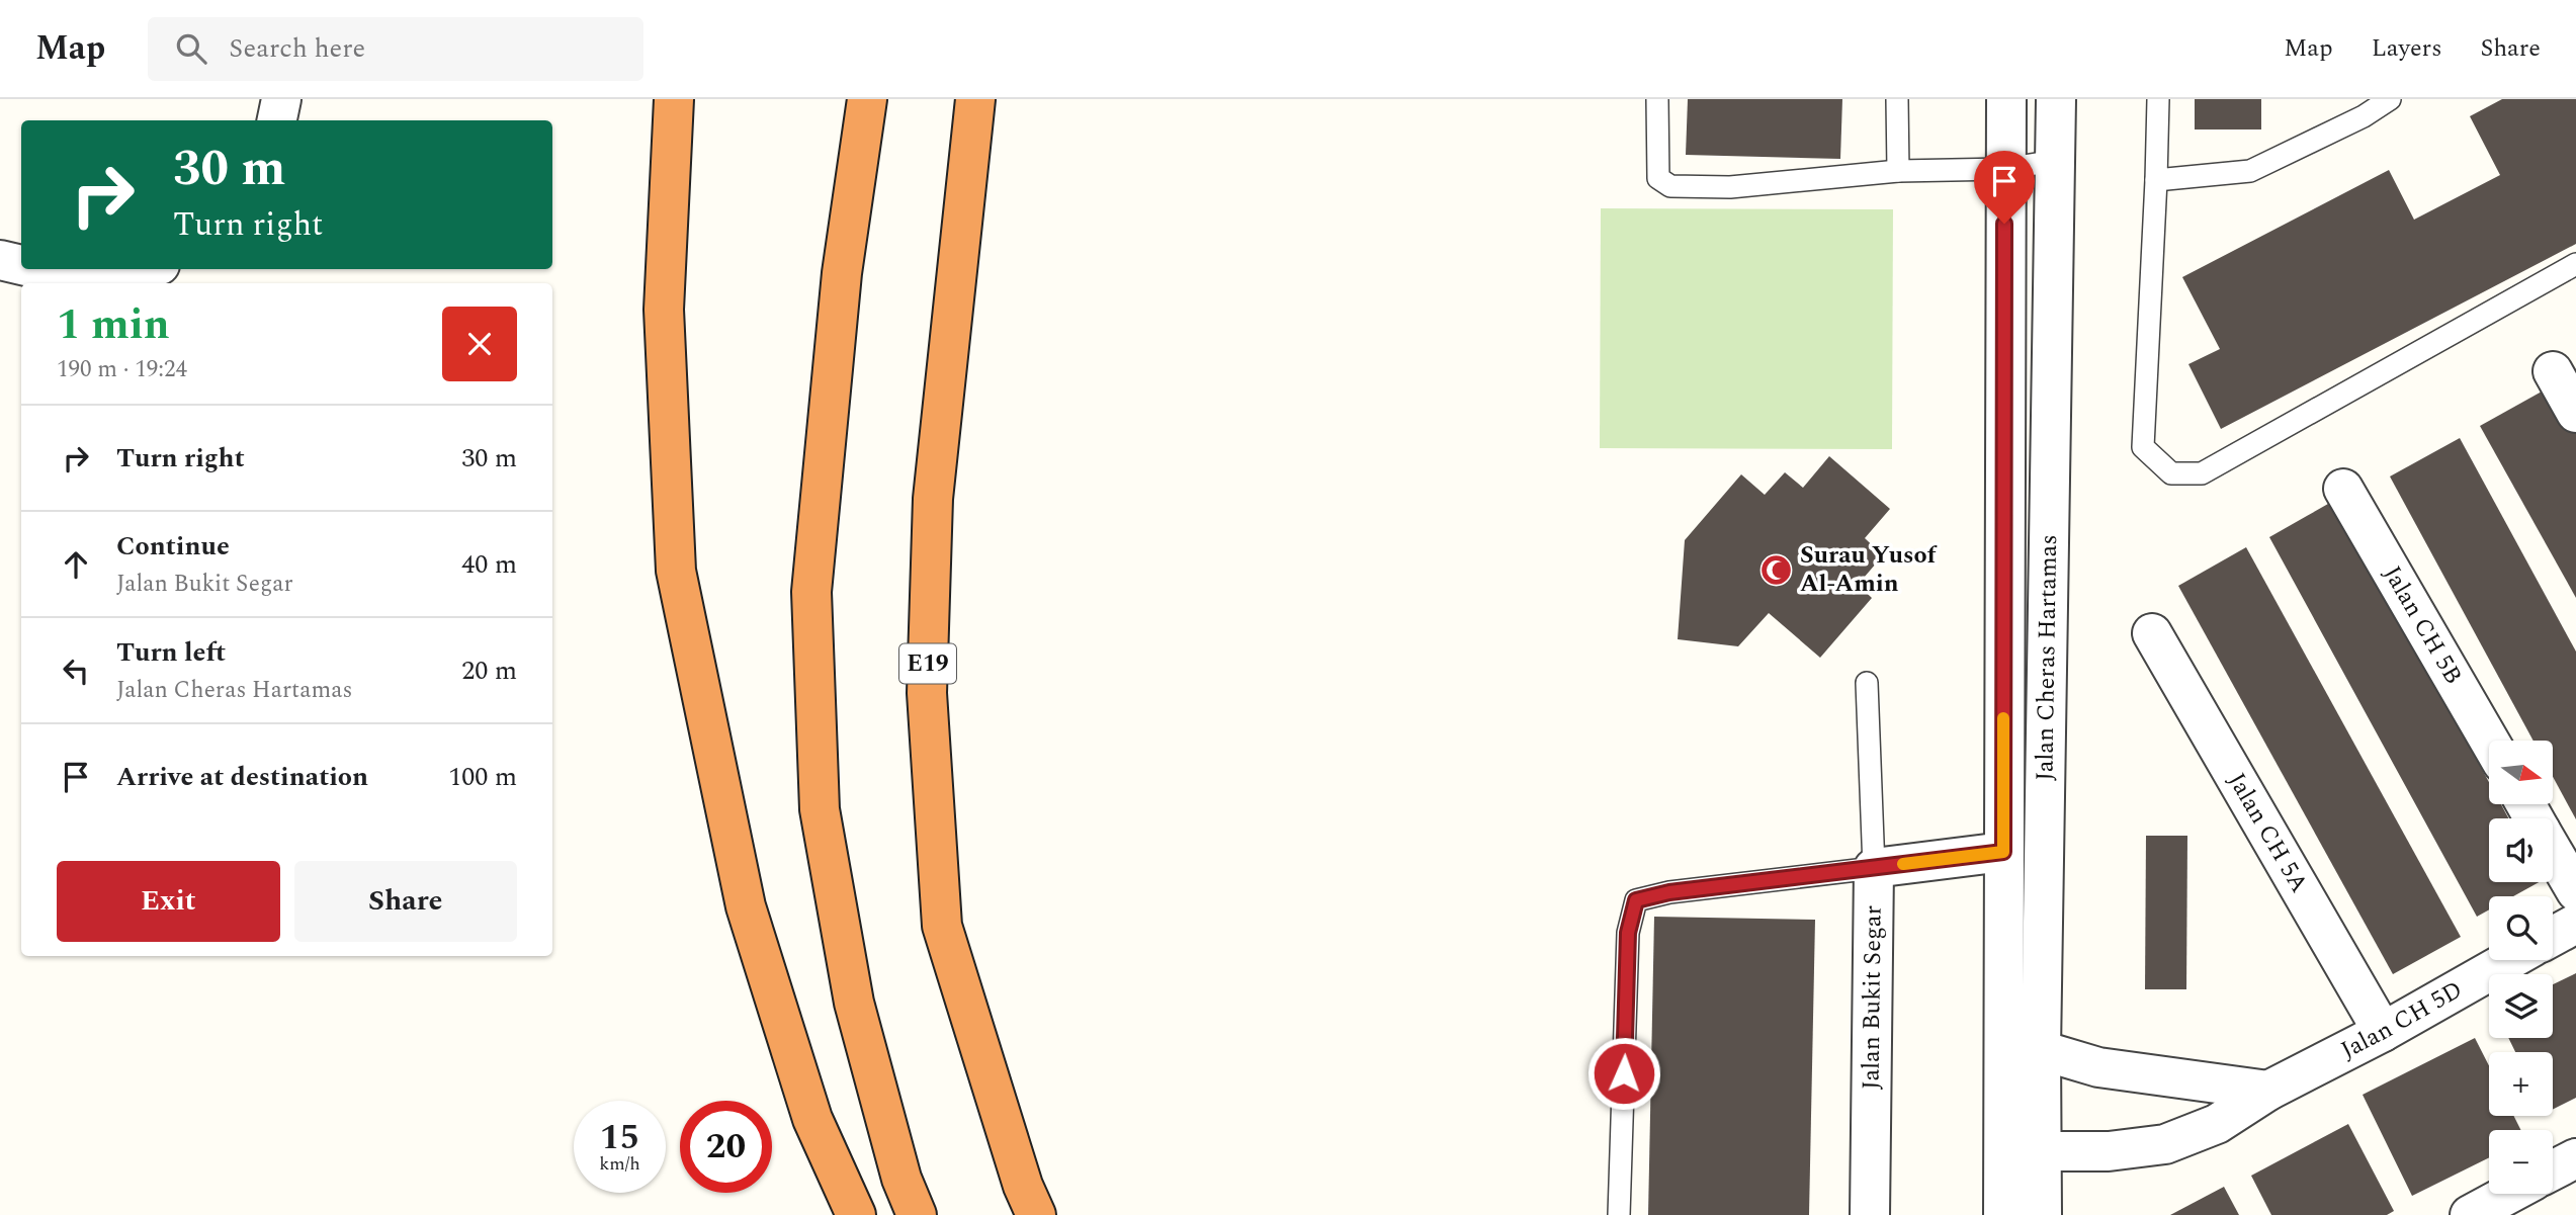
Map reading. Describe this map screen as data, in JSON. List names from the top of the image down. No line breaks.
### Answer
{"streets":{"highway":["E19"],"street":["Jalan CH 5B","Jalan Cheras Hartamas","Jalan CH 5A","Jalan Bukit Segar","Jalan CH 5D"]},"crossings":[["Jalan Cheras Hartamas","Jalan CH 5D"],["Jalan CH 5A","Jalan CH 5D"]],"places":{"mosque":["Surau Yusof Al-Amin"]},"north":"right","page":{"header":"Map","search":"Search here","nav":["Map","Layers","Share"],"turn":["30 m","Turn right"],"heading":["1 min","190 m · 19:24"],"list":[{"name":"Turn right","value":"30 m"},{"name":"Continue","note":"Jalan Bukit Segar","value":"40 m"},{"name":"Turn left","note":"Jalan Cheras Hartamas","value":"20 m"},{"name":"Arrive at destination","value":"100 m"}],"map_buttons":["+","−"],"buttons":["Exit","Share"],"speed":"15 km/h","limit":"20"}}
